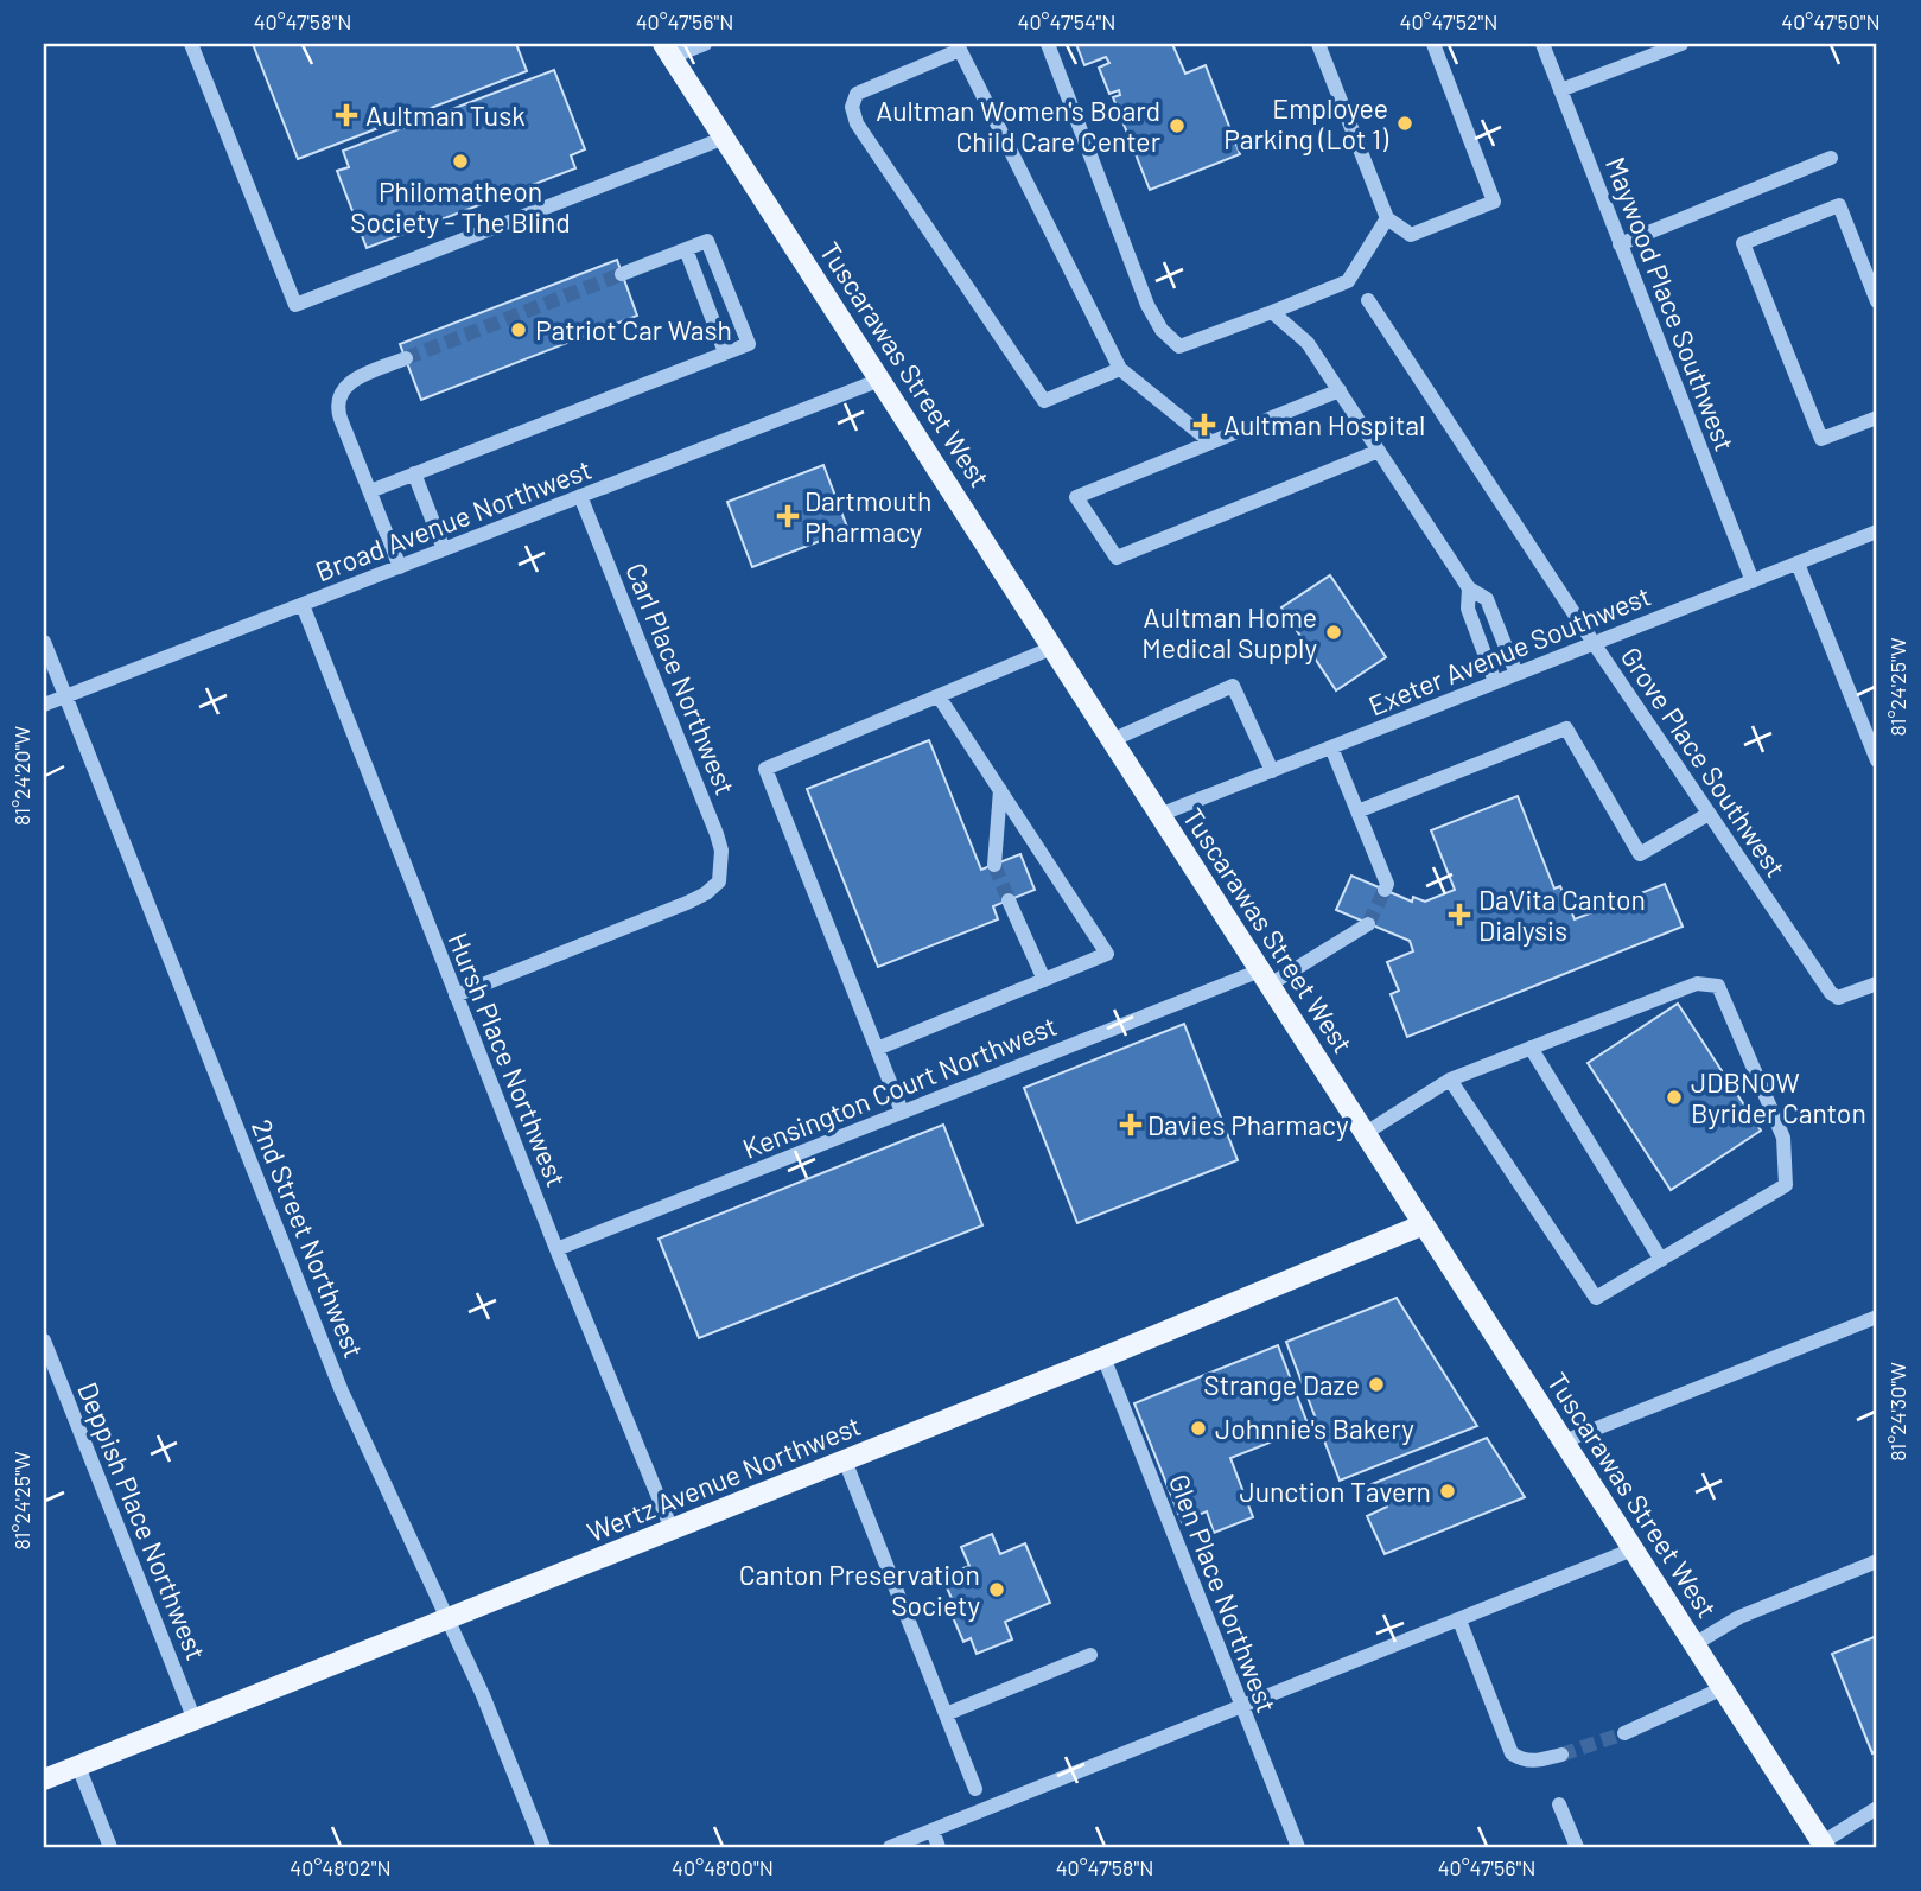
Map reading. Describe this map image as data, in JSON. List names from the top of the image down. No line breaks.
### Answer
{"streets":{"main road":["Tuscarawas Street West","Wertz Avenue Northwest"],"street":["Maywood Place Southwest","Broad Avenue Northwest","Exeter Avenue Southwest","Carl Place Northwest","Grove Place Southwest","Hursh Place Northwest","Kensington Court Northwest","2nd Street Northwest","Deppish Place Northwest","Glen Place Northwest"]},"crossings":[["Maywood Place Southwest","Exeter Avenue Southwest"],["Tuscarawas Street West","Broad Avenue Northwest"],["Tuscarawas Street West","Exeter Avenue Southwest"],["Tuscarawas Street West","Kensington Court Northwest"],["Tuscarawas Street West","Wertz Avenue Northwest"],["Broad Avenue Northwest","Carl Place Northwest"],["Broad Avenue Northwest","Hursh Place Northwest"],["Broad Avenue Northwest","2nd Street Northwest"],["Exeter Avenue Southwest","Grove Place Southwest"],["Carl Place Northwest","Hursh Place Northwest"],["Hursh Place Northwest","Kensington Court Northwest"],["Hursh Place Northwest","Wertz Avenue Northwest"],["2nd Street Northwest","Wertz Avenue Northwest"],["Wertz Avenue Northwest","Deppish Place Northwest"],["Wertz Avenue Northwest","Glen Place Northwest"]],"places":{"health":["Aultman Tusk","Aultman Hospital","Dartmouth Pharmacy","DaVita Canton Dialysis","Davies Pharmacy"],"other":["Employee Parking (Lot 1)","Aultman Women's Board Child Care Center","Philomatheon Society - The Blind","Patriot Car Wash","Aultman Home Medical Supply","JDBNOW Byrider Canton","Strange Daze","Johnnie's Bakery","Junction Tavern","Canton Preservation Society"]},"coordinates":["40°47'58\"N","40°47'56\"N","40°47'54\"N","40°47'52\"N","40°47'50\"N","81°24'25\"W","81°24'20\"W","81°24'30\"W","40°48'02\"N","40°48'00\"N"]}
